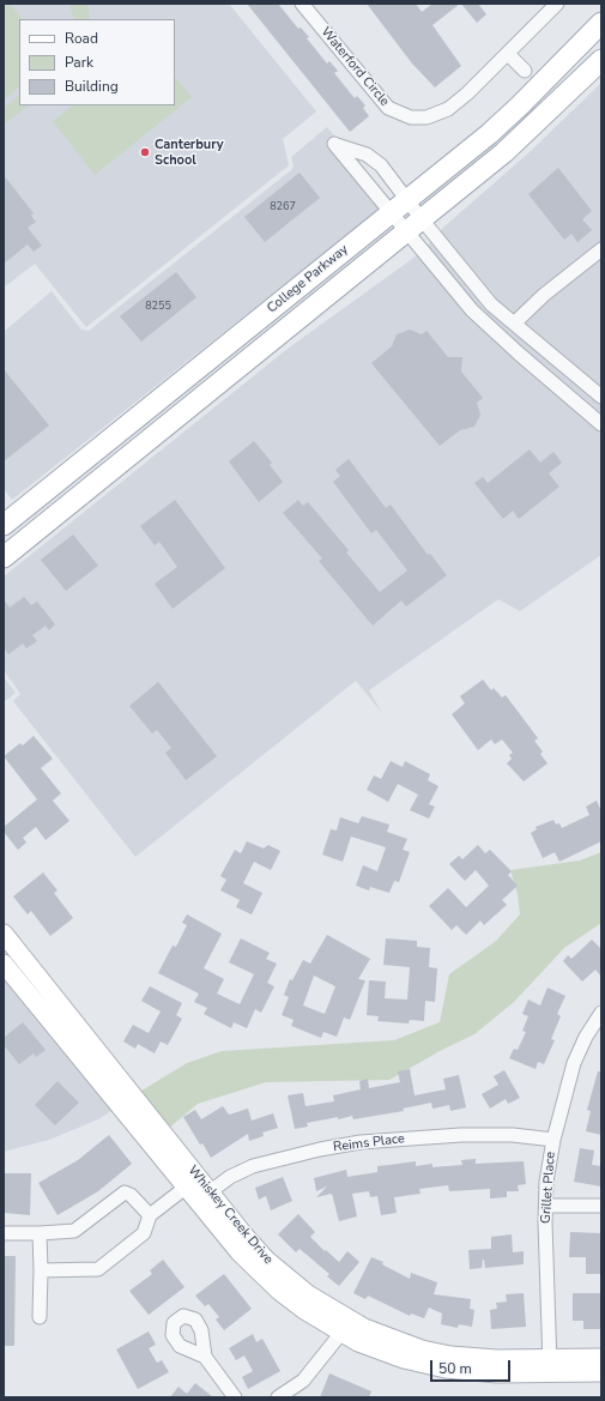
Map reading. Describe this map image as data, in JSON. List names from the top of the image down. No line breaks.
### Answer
{"streets":{"main road":["College Parkway"],"street":["Waterford Circle","Reims Place","Grillet Place","Whiskey Creek Drive"]},"crossings":[["Reims Place","Grillet Place"],["Reims Place","Whiskey Creek Drive"],["Grillet Place","Whiskey Creek Drive"]],"places":["Canterbury School"],"house_numbers":["8267","8255"],"legend":["Road","Park","Building"],"scale_bar":"50 m"}
